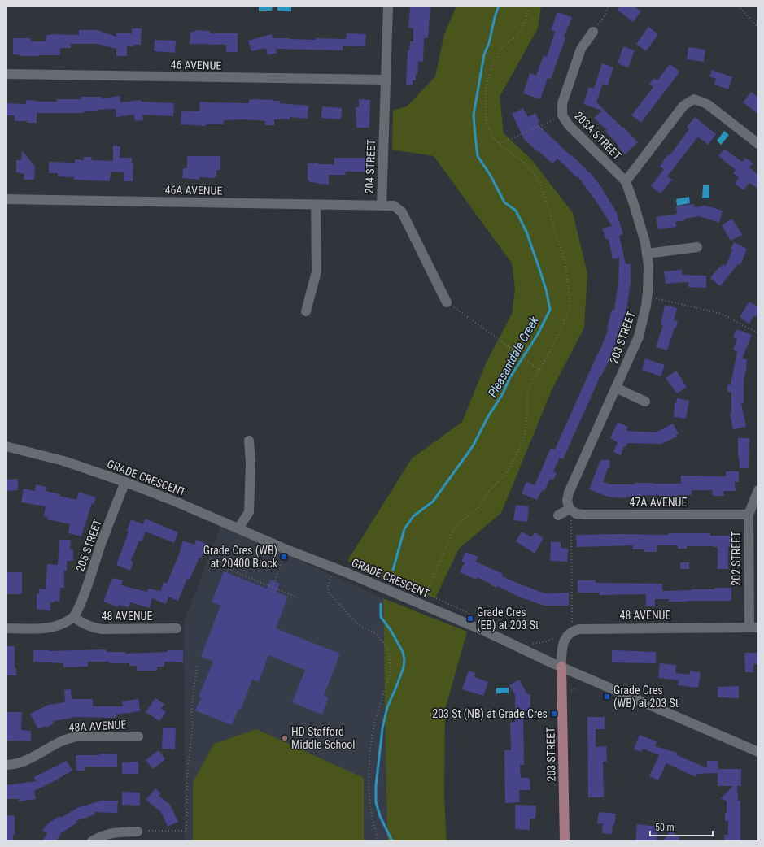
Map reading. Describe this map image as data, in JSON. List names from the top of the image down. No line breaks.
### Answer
{"streets":{"main road":["203 STREET"],"street":["46 AVENUE","203A STREET","204 STREET","46A AVENUE","GRADE CRESCENT","47A AVENUE","205 STREET","202 STREET","48 AVENUE","48A AVENUE"]},"crossings":[["46 AVENUE","204 STREET"],["203A STREET","203 STREET"],["204 STREET","46A AVENUE"],["203 STREET","GRADE CRESCENT"],["203 STREET","47A AVENUE"],["203 STREET","48 AVENUE"],["GRADE CRESCENT","205 STREET"],["GRADE CRESCENT","48 AVENUE"],["47A AVENUE","202 STREET"],["205 STREET","48 AVENUE"],["202 STREET","48 AVENUE"]],"water":["Pleasantdale Creek"],"places":{"transit":["Grade Cres (WB) at 20400 Block","Grade Cres (EB) at 203 St","Grade Cres (WB) at 203 St","203 St (NB) at Grade Cres"],"other":["HD Stafford Middle School"]},"scale_bar":"50 m"}
